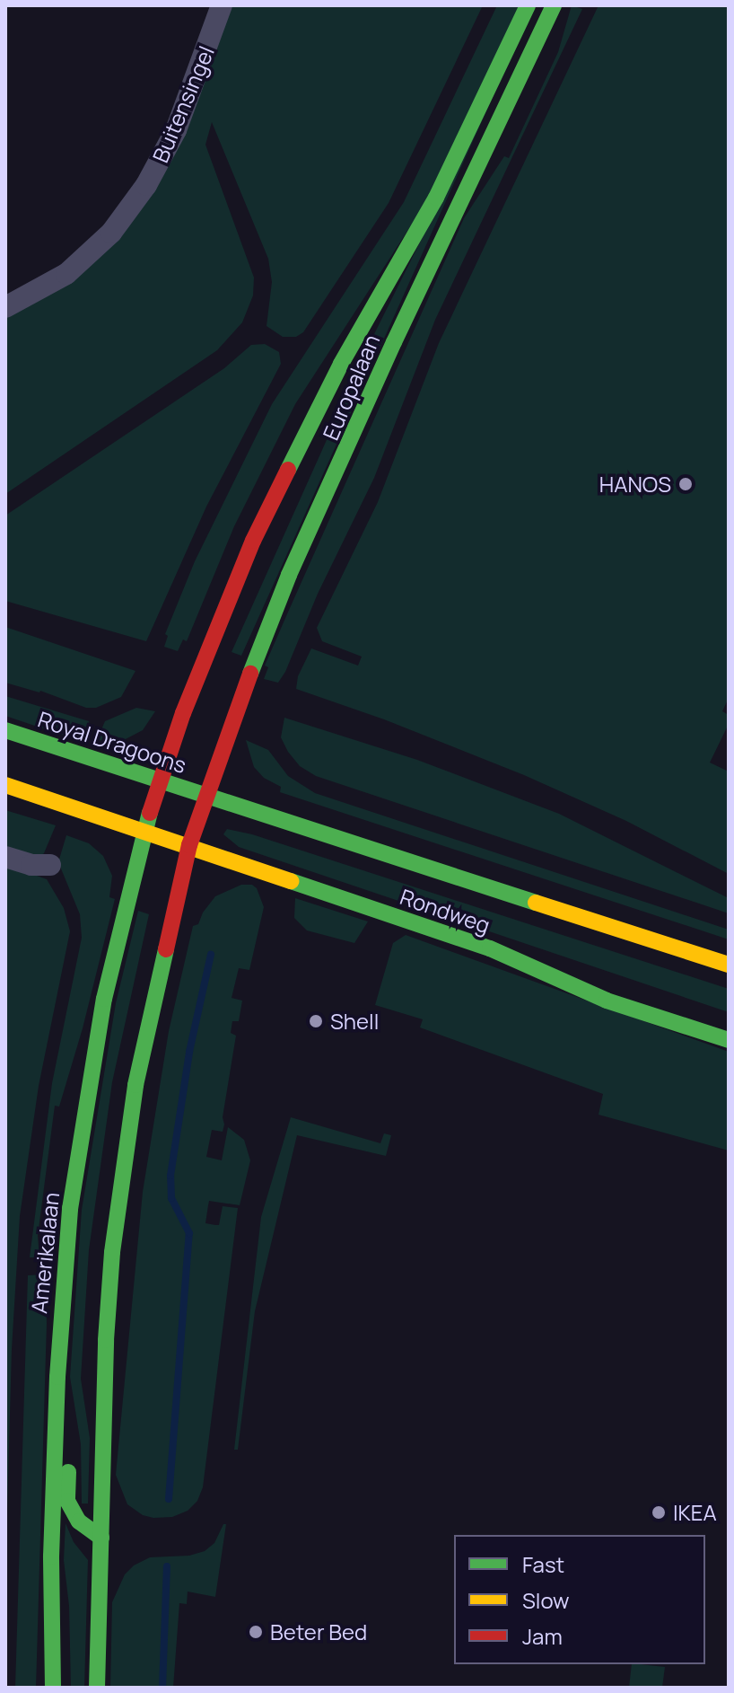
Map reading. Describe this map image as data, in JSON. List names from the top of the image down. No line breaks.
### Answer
{"streets":{"main road":["Europalaan","Royal Dragoons","Rondweg","Amerikalaan"],"street":["Buitensingel"]},"crossings":[["Europalaan","Royal Dragoons"],["Europalaan","Rondweg"],["Europalaan","Amerikalaan"],["Royal Dragoons","Rondweg"],["Rondweg","Amerikalaan"]],"places":["HANOS","Shell","IKEA","Beter Bed"],"legend":["Fast","Slow","Jam"]}
